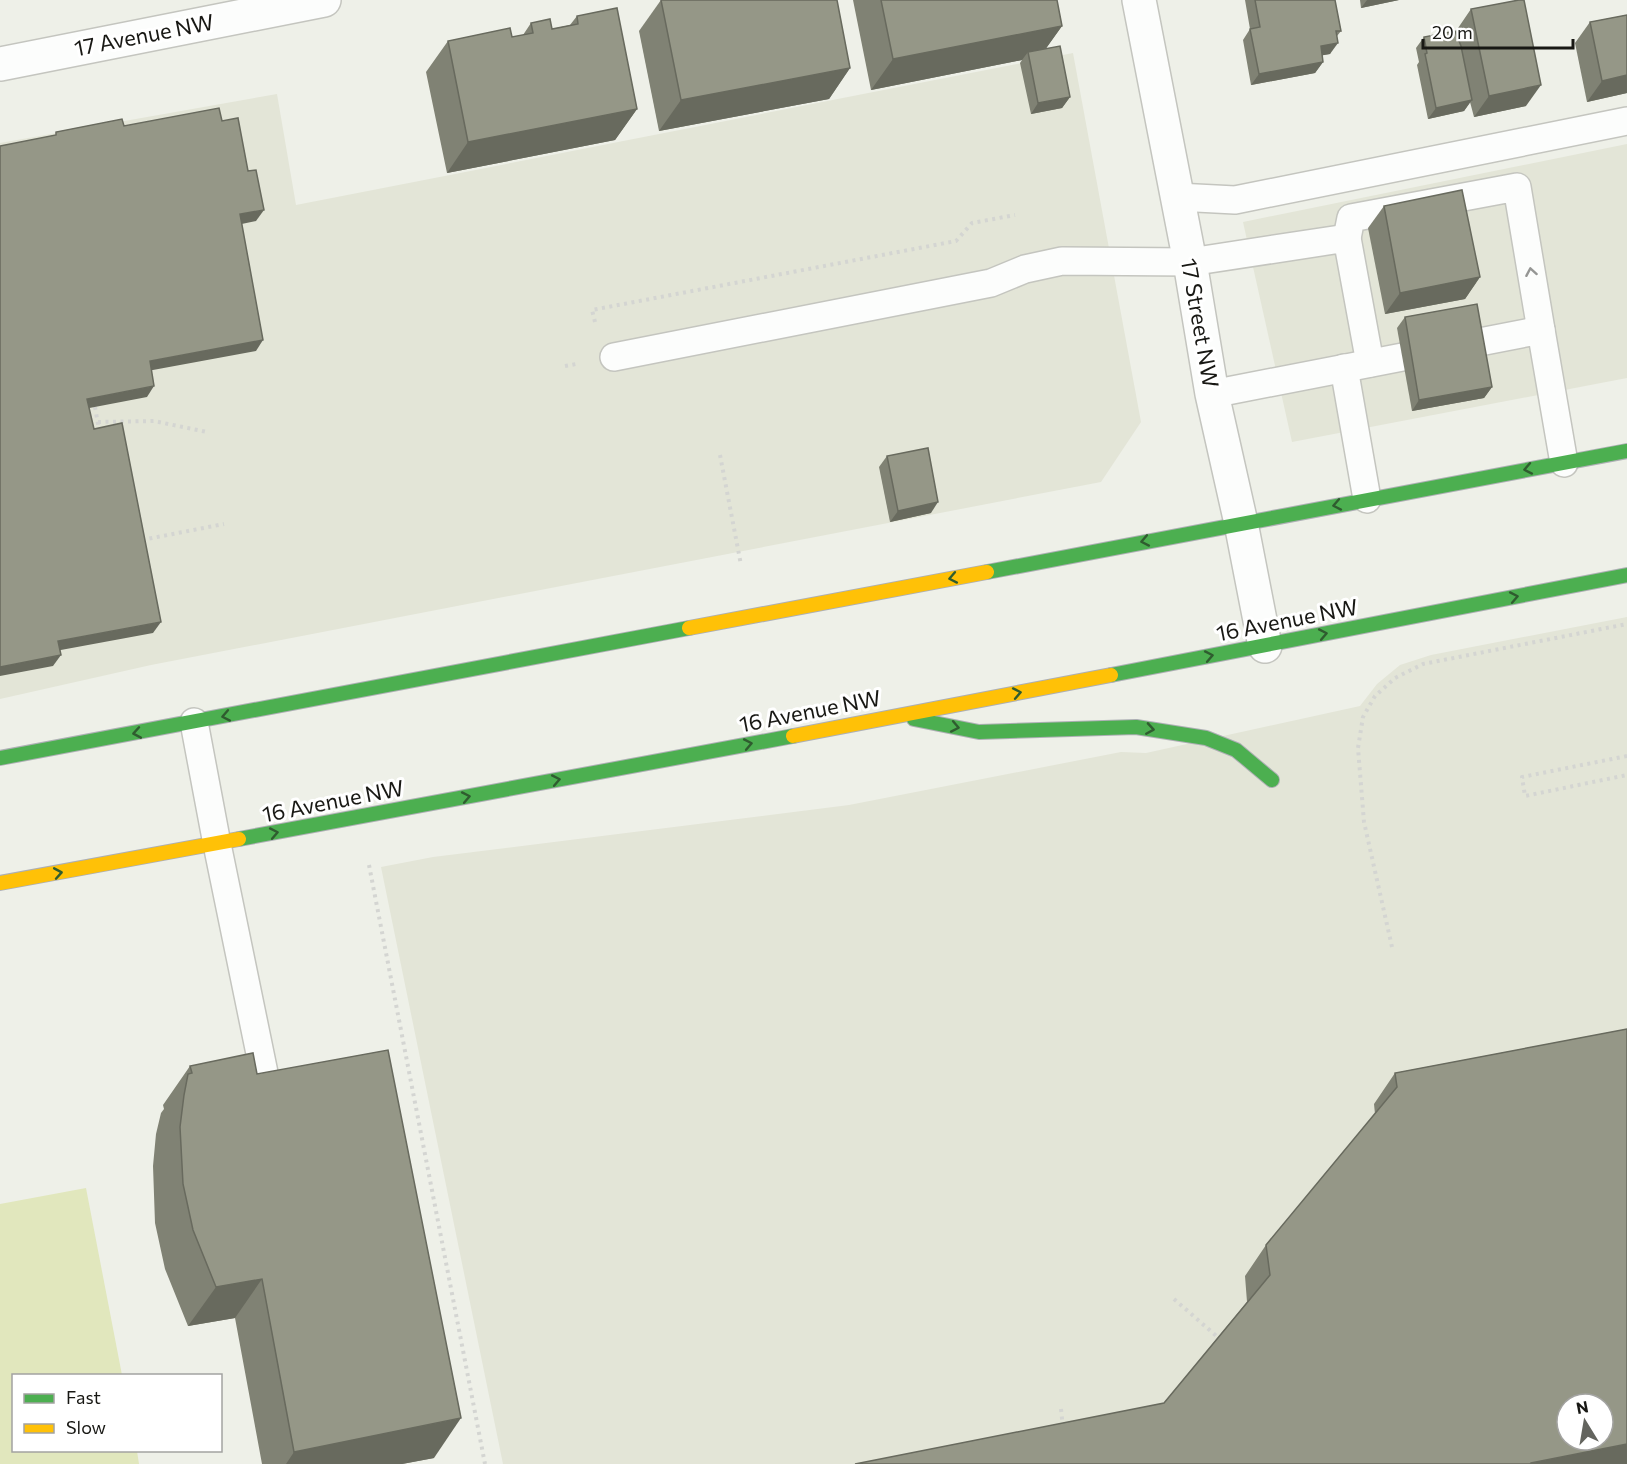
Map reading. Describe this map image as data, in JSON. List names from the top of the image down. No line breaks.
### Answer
{"streets":{"highway":["16 Avenue NW"],"street":["17 Avenue NW","17 Street NW"]},"crossings":[["17 Street NW","16 Avenue NW"]],"one_way":["16 Avenue NW"],"legend":["Fast","Slow"],"scale_bar":"20 m","north":"top"}
